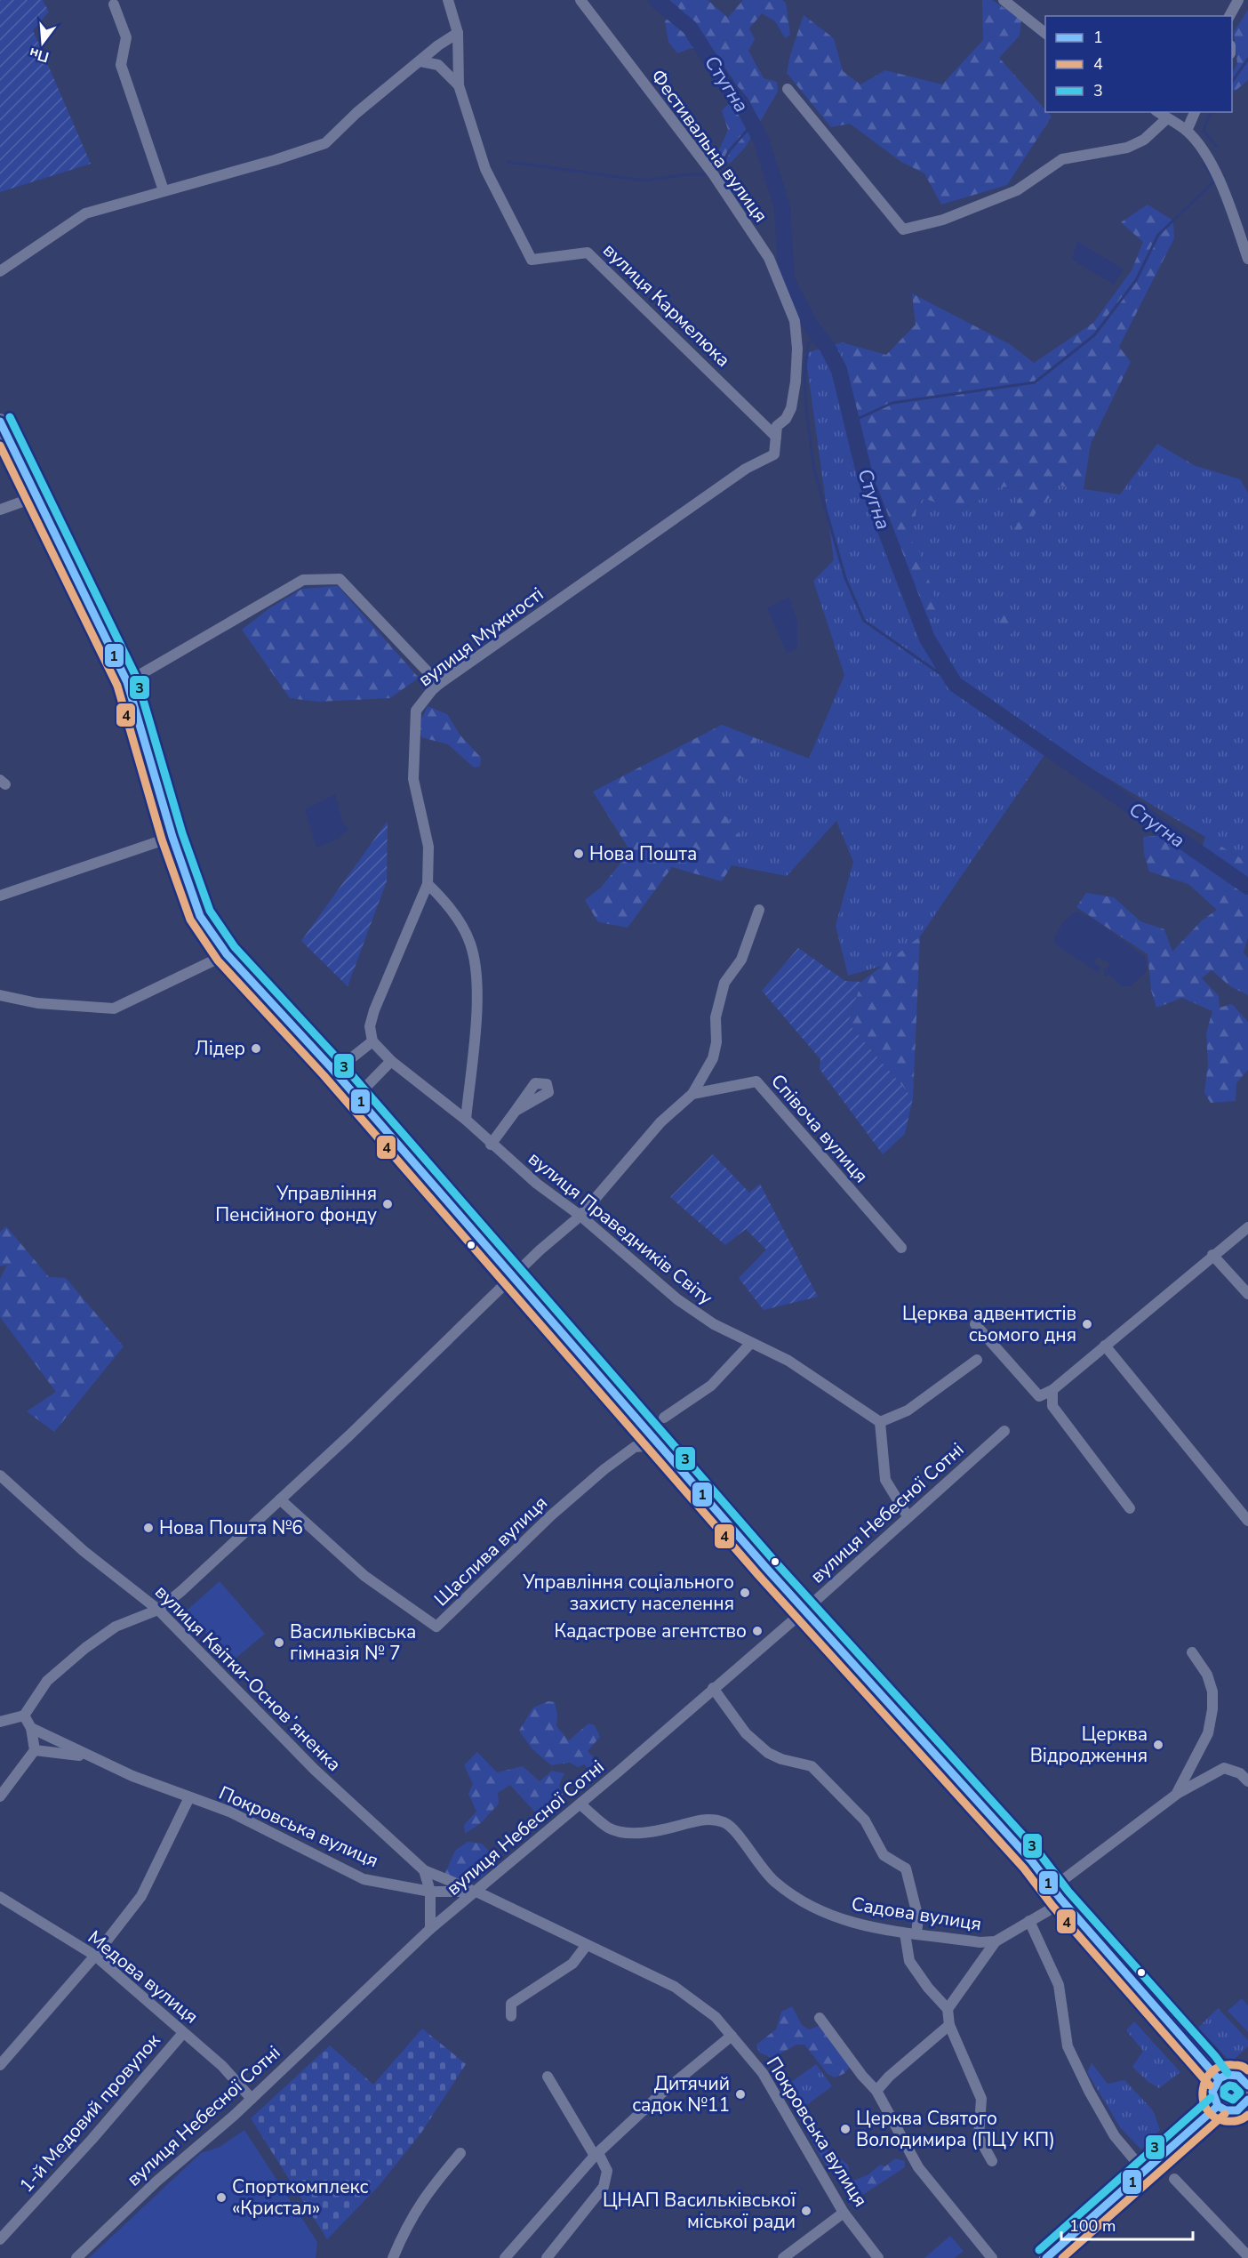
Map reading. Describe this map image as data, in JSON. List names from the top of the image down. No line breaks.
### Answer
{"streets":{"street":["Фестивальна вулиця","вулиця Кармелюка","вулиця Мужності","Співоча вулиця","вулиця Праведників Світу","вулиця Небесної Сотні","Щаслива вулиця","вулиця Квітки-Основʼяненка","Покровська вулиця","Садова вулиця","Медова вулиця","1-й Медовий провулок"]},"crossings":[["Фестивальна вулиця","вулиця Кармелюка"],["Фестивальна вулиця","вулиця Мужності"],["вулиця Кармелюка","вулиця Мужності"],["вулиця Мужності","вулиця Праведників Світу"],["вулиця Небесної Сотні","Покровська вулиця"],["вулиця Небесної Сотні","Садова вулиця"],["вулиця Небесної Сотні","Медова вулиця"],["Медова вулиця","1-й Медовий провулок"]],"water":["Стугна"],"places":["Нова Пошта","Лідер","Управління Пенсійного фонду","Церква адвентистів сьомого дня","Нова Пошта №6","Управління соціального захисту населення","Кадастрове агентство","Васильківська гімназія № 7","Церква Відродження","Дитячий садок №11","Церква Святого Володимира (ПЦУ КП)","Спорткомплекс «Кристал»","ЦНАП Васильківської міської ради"],"lines":["transit line 3","transit line 1","transit line 4"],"legend":["1","4","3"],"scale_bar":"100 m","north":"bottom"}
